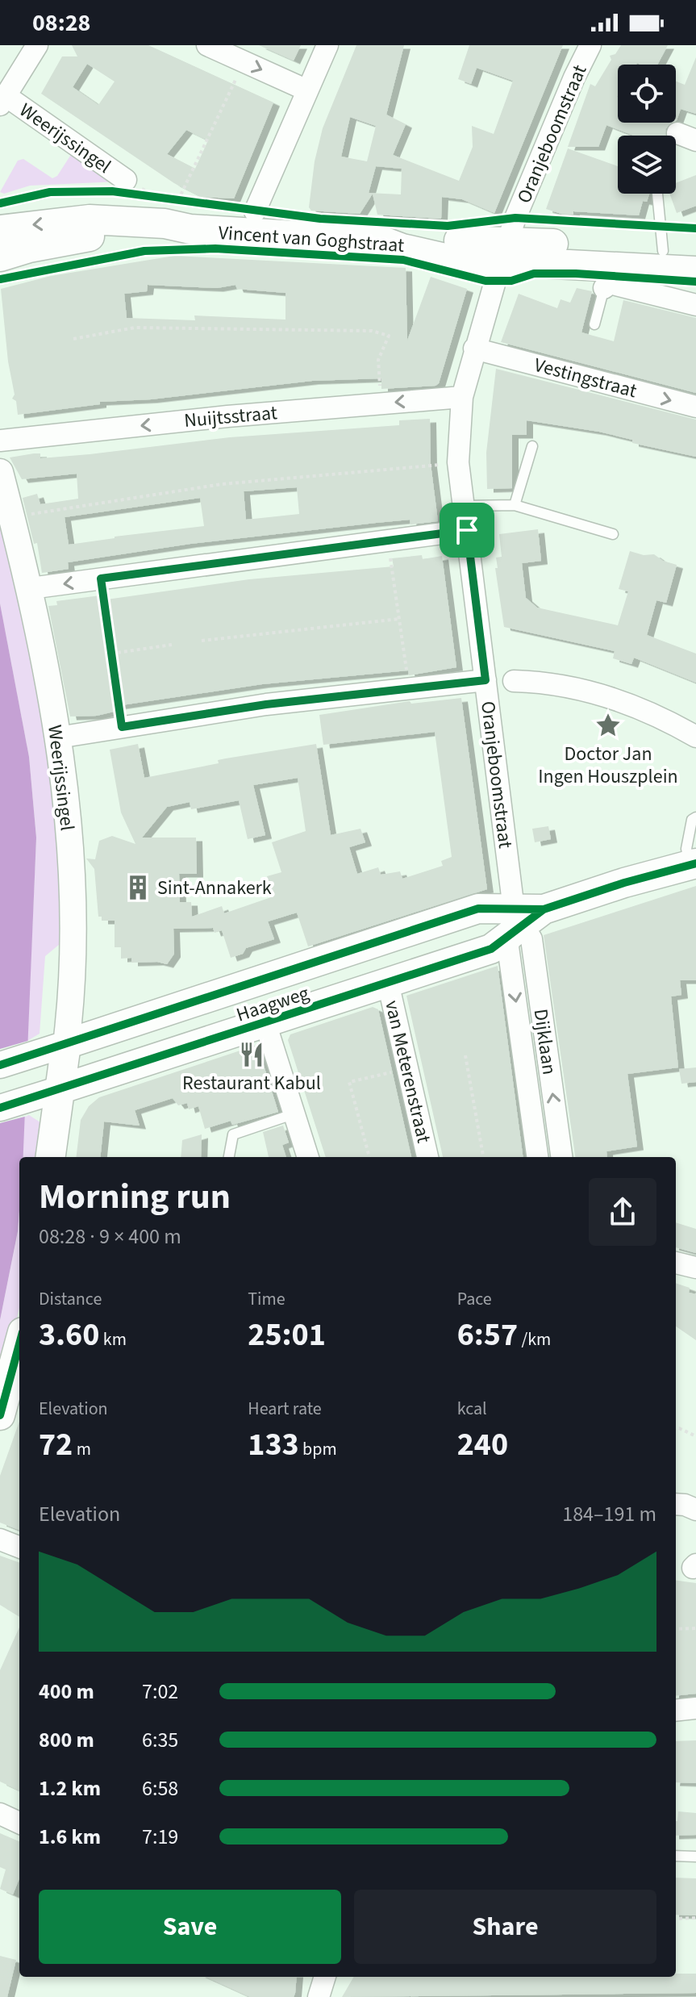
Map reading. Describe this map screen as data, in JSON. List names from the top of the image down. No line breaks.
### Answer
{"streets":{"main road":["Weerijssingel","Vincent van Goghstraat","Haagweg"],"street":["Oranjeboomstraat","Vestingstraat","Nuijtsstraat","Dijklaan","van Meterenstraat"]},"crossings":[["Oranjeboomstraat","Vincent van Goghstraat"],["Oranjeboomstraat","Vestingstraat"],["Oranjeboomstraat","Nuijtsstraat"],["Oranjeboomstraat","Haagweg"],["Oranjeboomstraat","Dijklaan"],["Weerijssingel","Haagweg"],["Haagweg","Dijklaan"],["Haagweg","van Meterenstraat"]],"places":{"place":["Doctor Jan Ingen Houszplein"],"building":["Sint-Annakerk"],"restaurant":["Restaurant Kabul"]},"page":{"status":"08:28","heading":["Morning run","08:28 · 9 × 400 m"],"stats":[["Distance","3.60 km"],["Time","25:01"],["Pace","6:57 /km"],["Elevation","72 m"],["Heart rate","133 bpm"],["kcal","240"]],"chart":["Elevation","184–191 m"],"list":[{"name":"400 m","note":"7:02"},{"name":"800 m","note":"6:35"},{"name":"1.2 km","note":"6:58"},{"name":"1.6 km","note":"7:19"}],"buttons":["Save","Share"]}}
